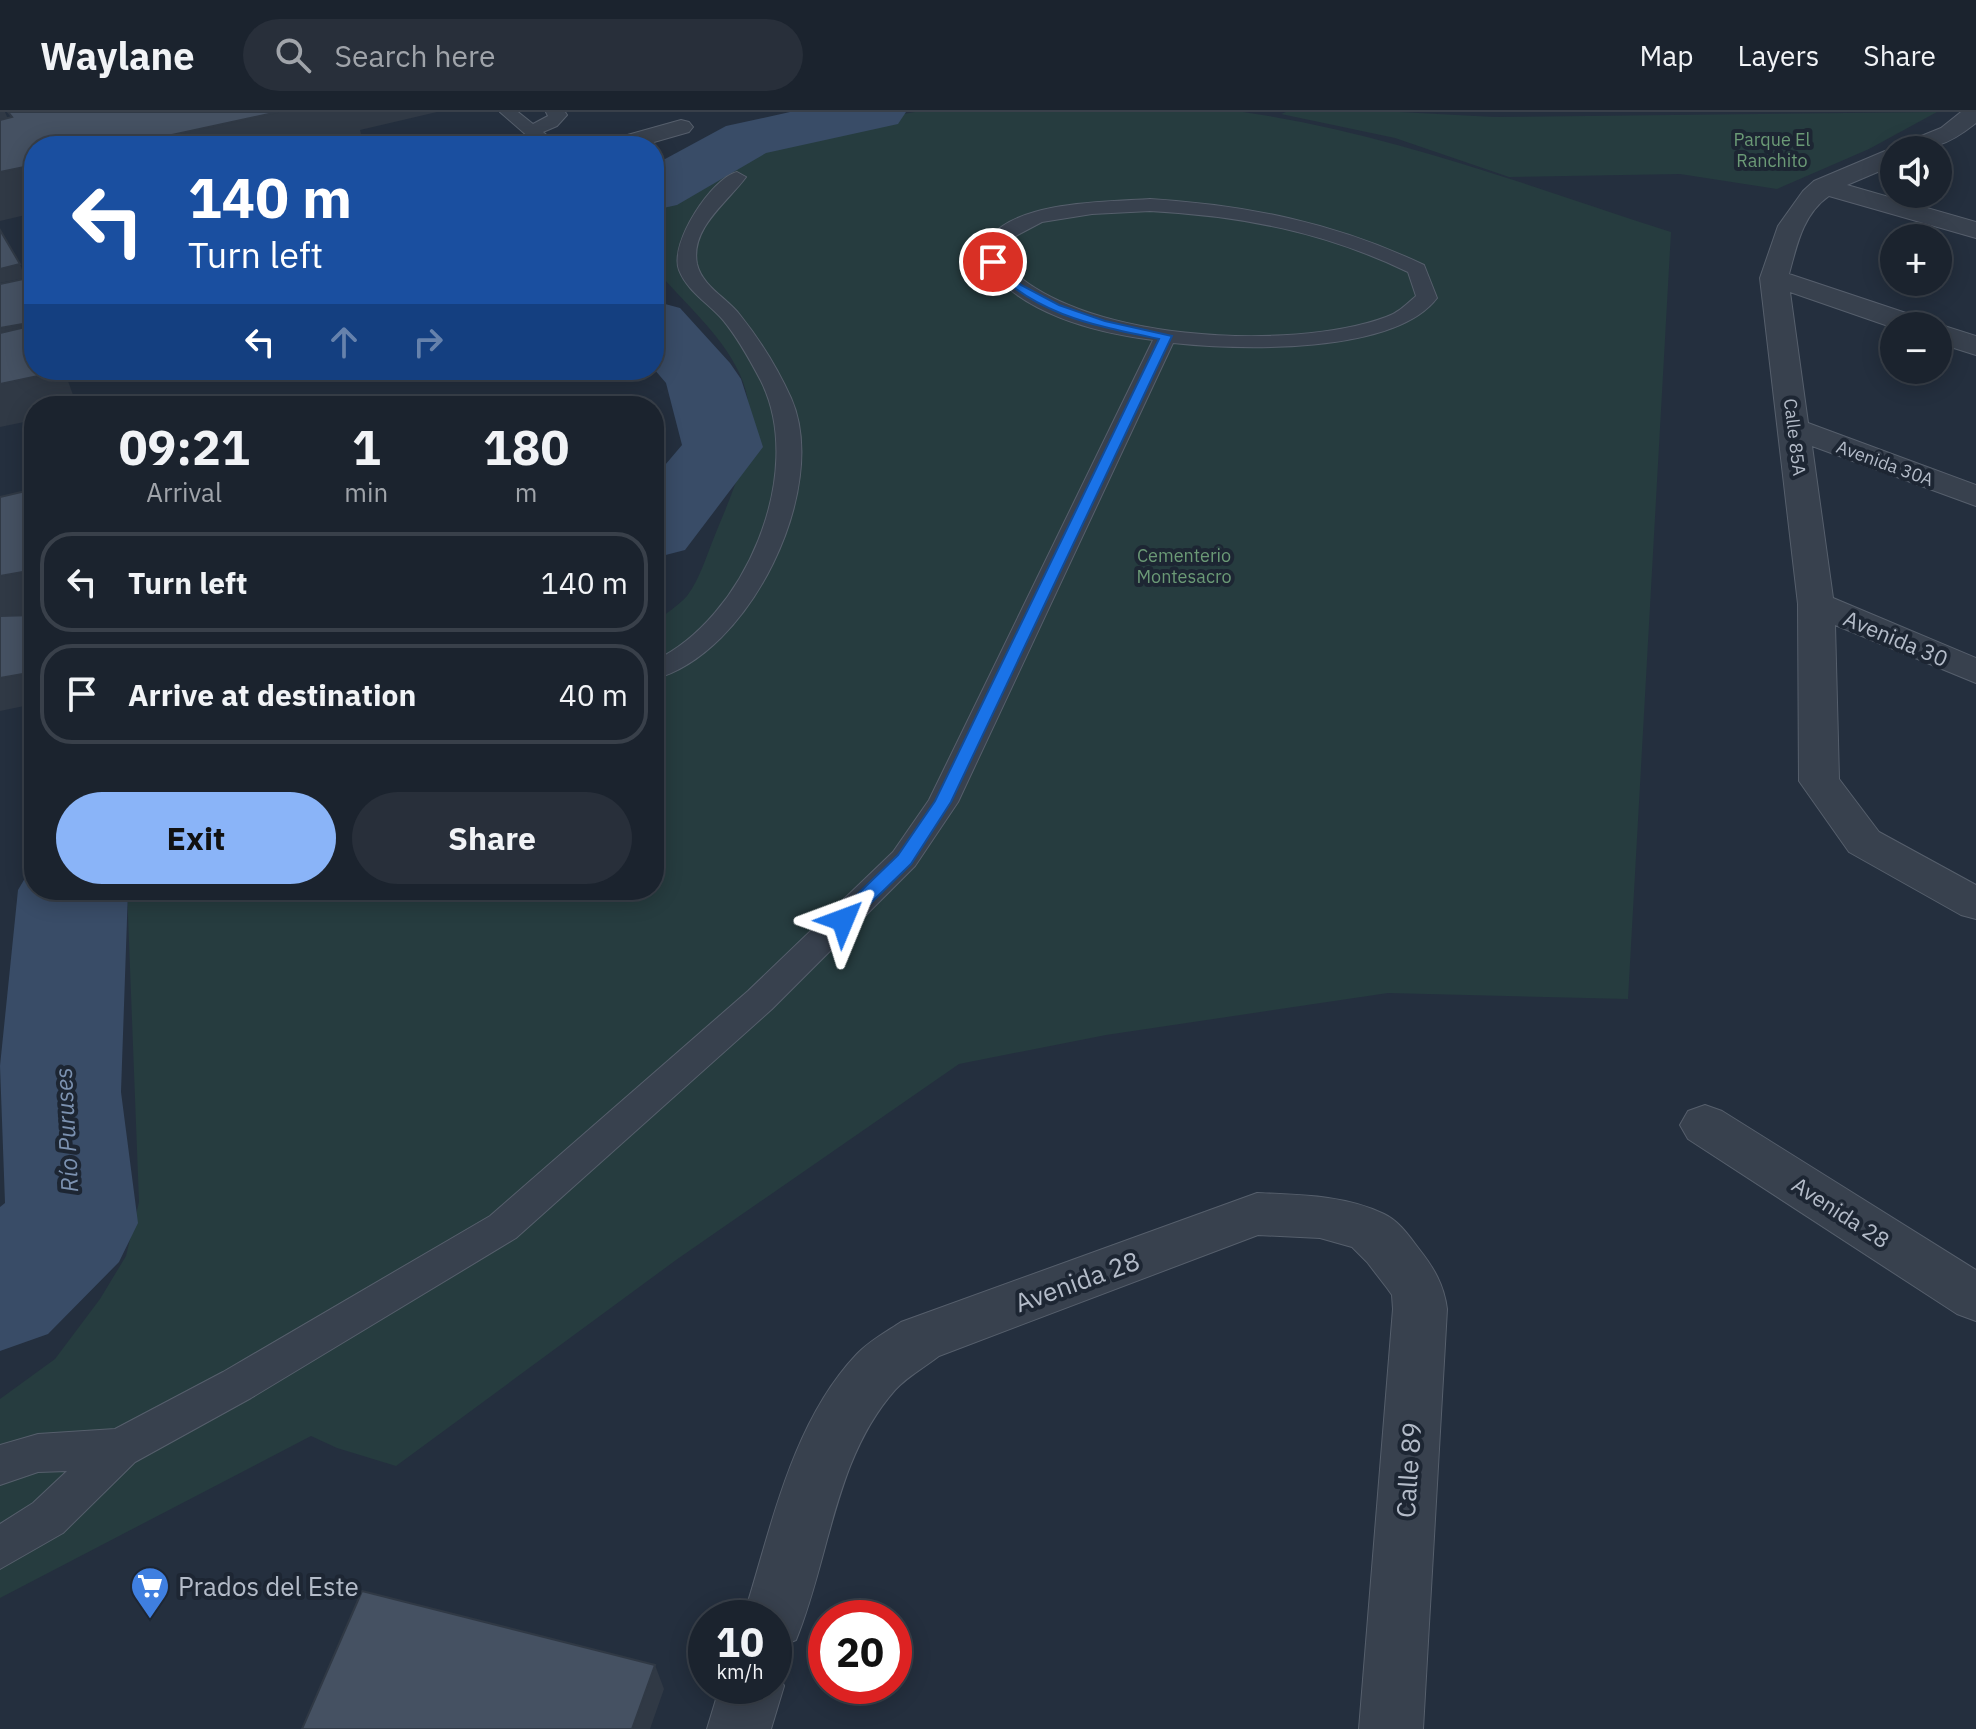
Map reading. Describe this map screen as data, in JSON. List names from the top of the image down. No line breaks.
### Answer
{"streets":{"street":["Calle 85A","Avenida 30A","Avenida 30","Avenida 28","Calle 89"]},"crossings":[["Calle 85A","Avenida 30A"],["Calle 85A","Avenida 30"],["Avenida 28","Calle 89"]],"water":["Río Puruses"],"parks":["Parque El Ranchito","Cementerio Montesacro"],"places":{"supermarket":["Prados del Este"]},"page":{"header":"Waylane","search":"Search here","nav":["Map","Layers","Share"],"map_buttons":["+","−"],"turn":["140 m","Turn left"],"eta":["09:21","Arrival","1","min","180","m"],"list":[{"name":"Turn left","value":"140 m"},{"name":"Arrive at destination","value":"40 m"}],"buttons":["Exit","Share"],"speed":"10 km/h","limit":"20"}}
